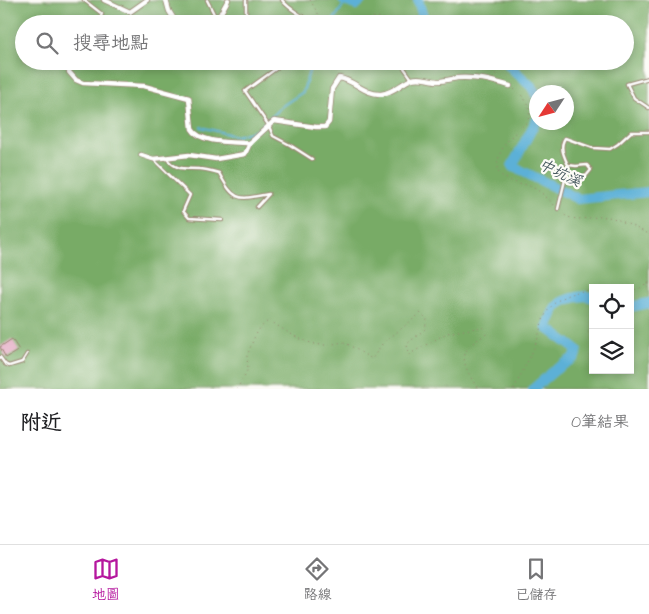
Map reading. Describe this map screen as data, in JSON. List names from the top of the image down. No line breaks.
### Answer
{"water":["中坑溪"],"north":"bottom left","page":{"search":"搜尋地點","heading":["附近","0筆結果"],"nav":["地圖","路線","已儲存"]}}
